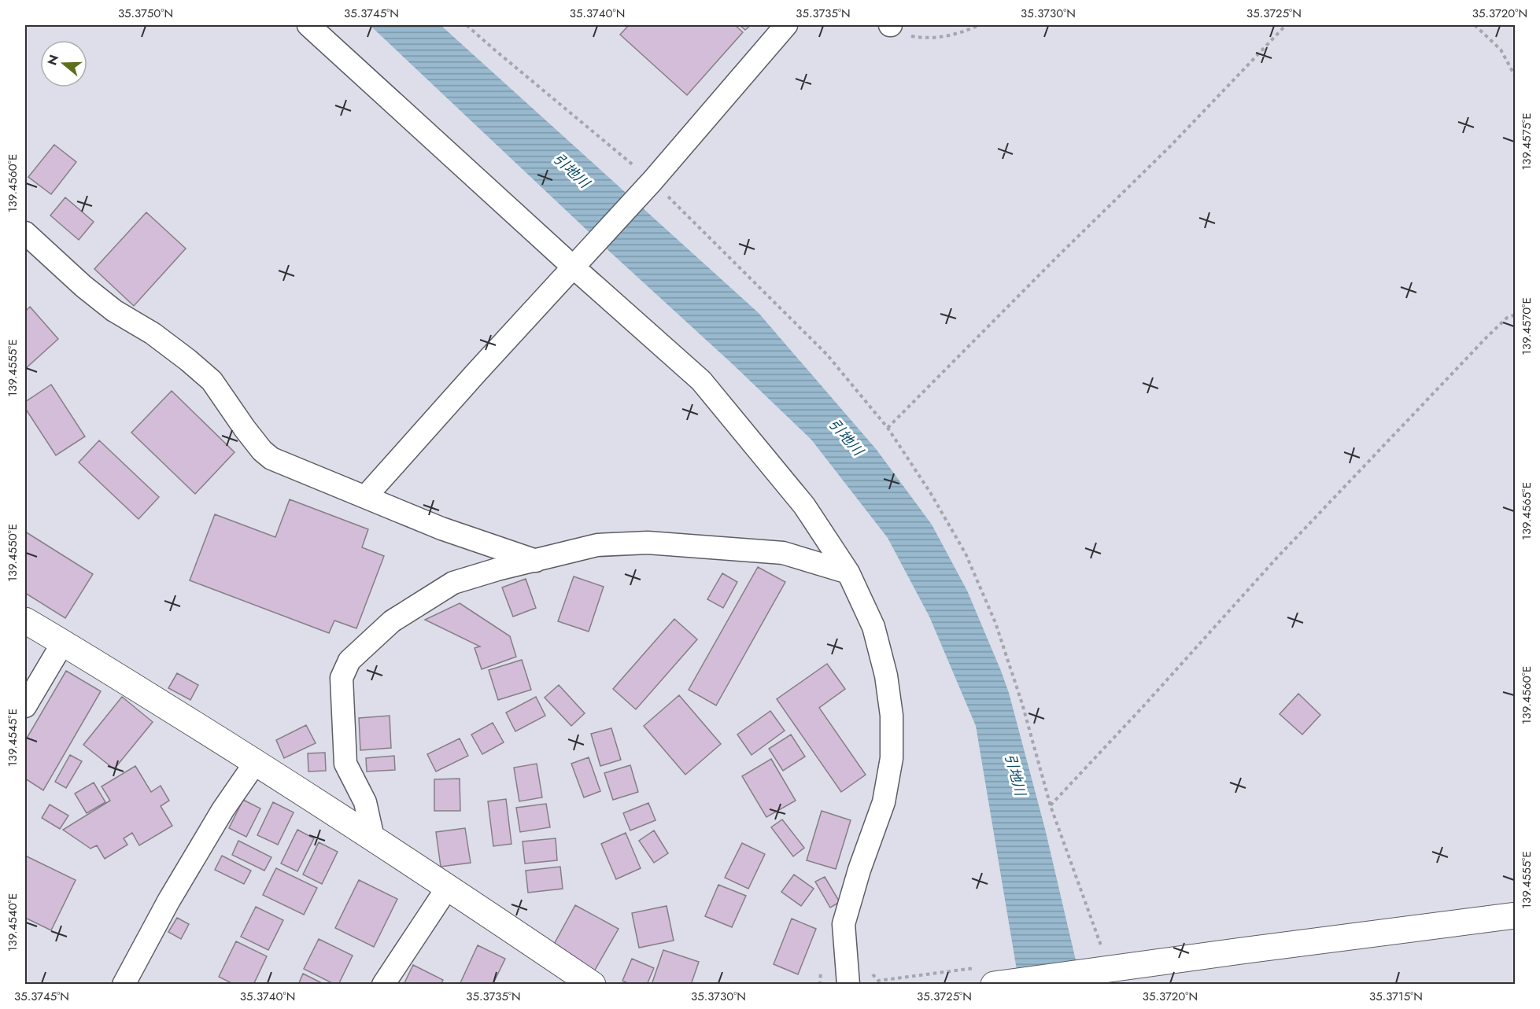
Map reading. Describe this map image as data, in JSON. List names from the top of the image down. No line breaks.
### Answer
{"water":["引地川"],"north":"left","coordinates":["35.3750°N","35.3745°N","35.3740°N","35.3735°N","35.3730°N","35.3725°N","35.3720°N","139.4575°E","139.4560°E","139.4570°E","139.4555°E","139.4565°E","139.4550°E","139.4545°E","139.4540°E","35.3715°N"]}
